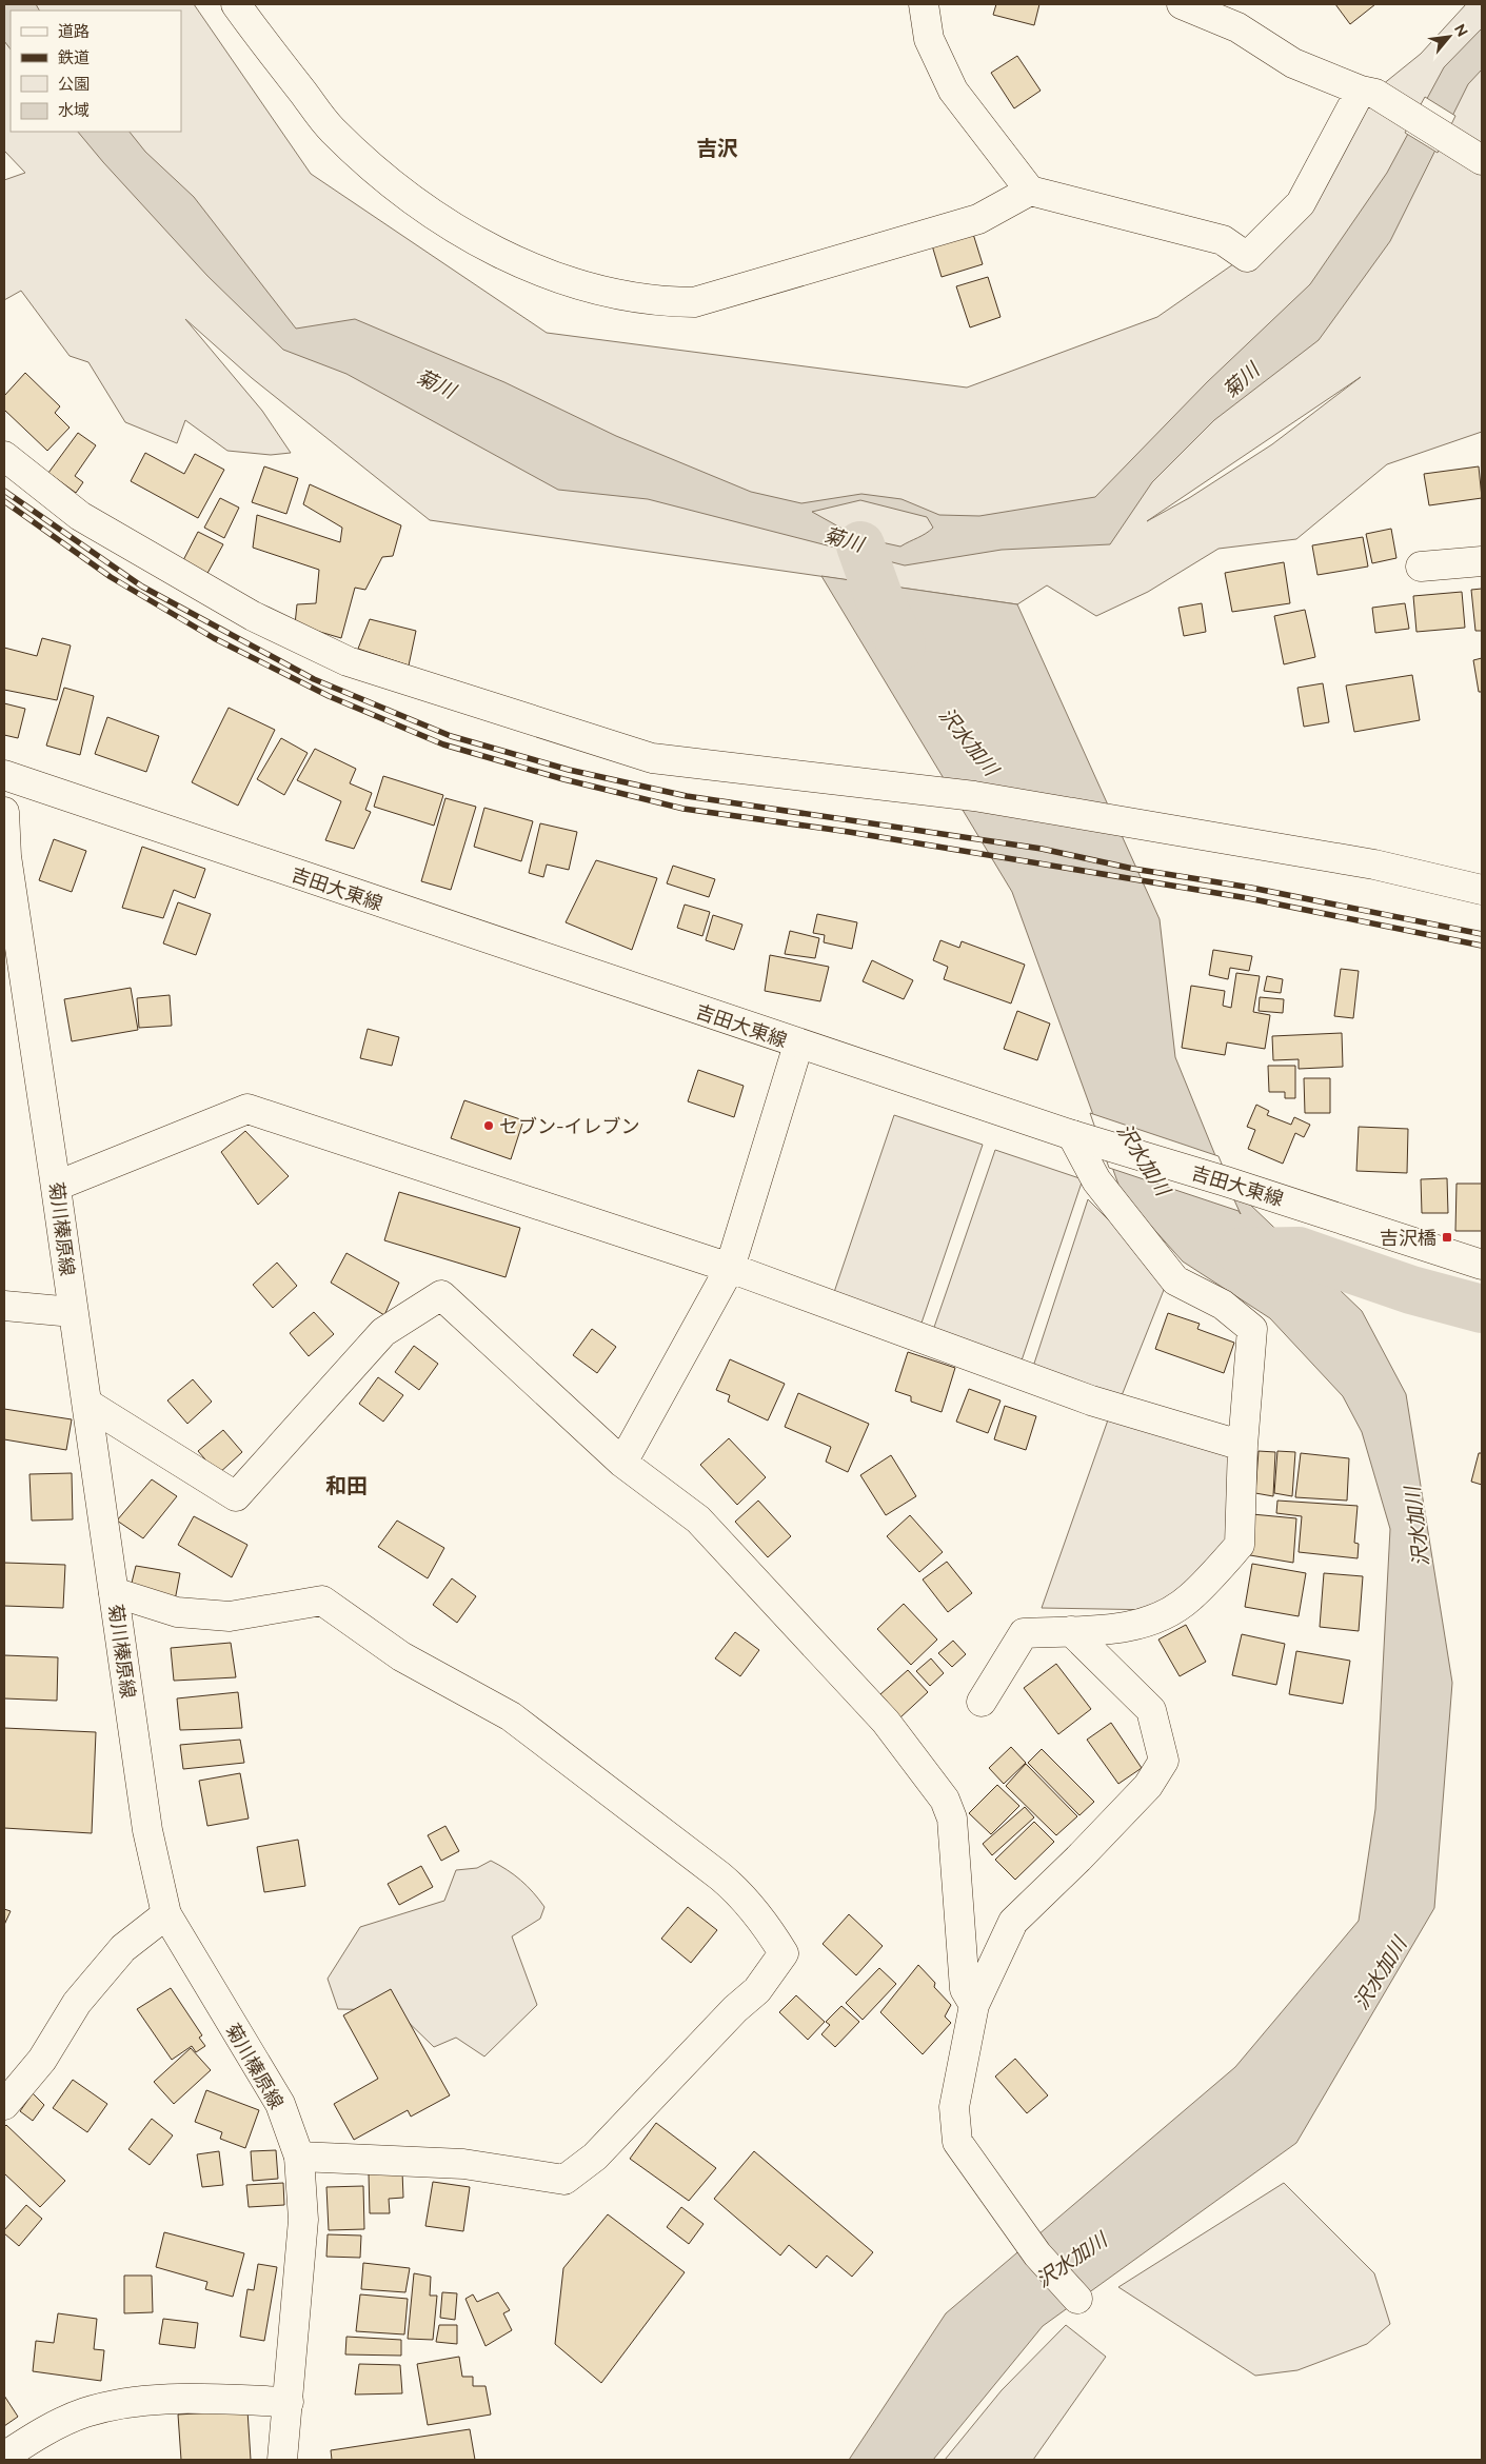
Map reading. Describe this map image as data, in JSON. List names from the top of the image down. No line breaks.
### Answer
{"streets":{"street":["吉田大東線","菊川榛原線"]},"districts":["吉沢","和田"],"water":["菊川","沢水加川"],"places":{"other":["セブン-イレブン"],"transit":["吉沢橋"]},"legend":["道路","鉄道","公園","水域"],"north":"top right"}
